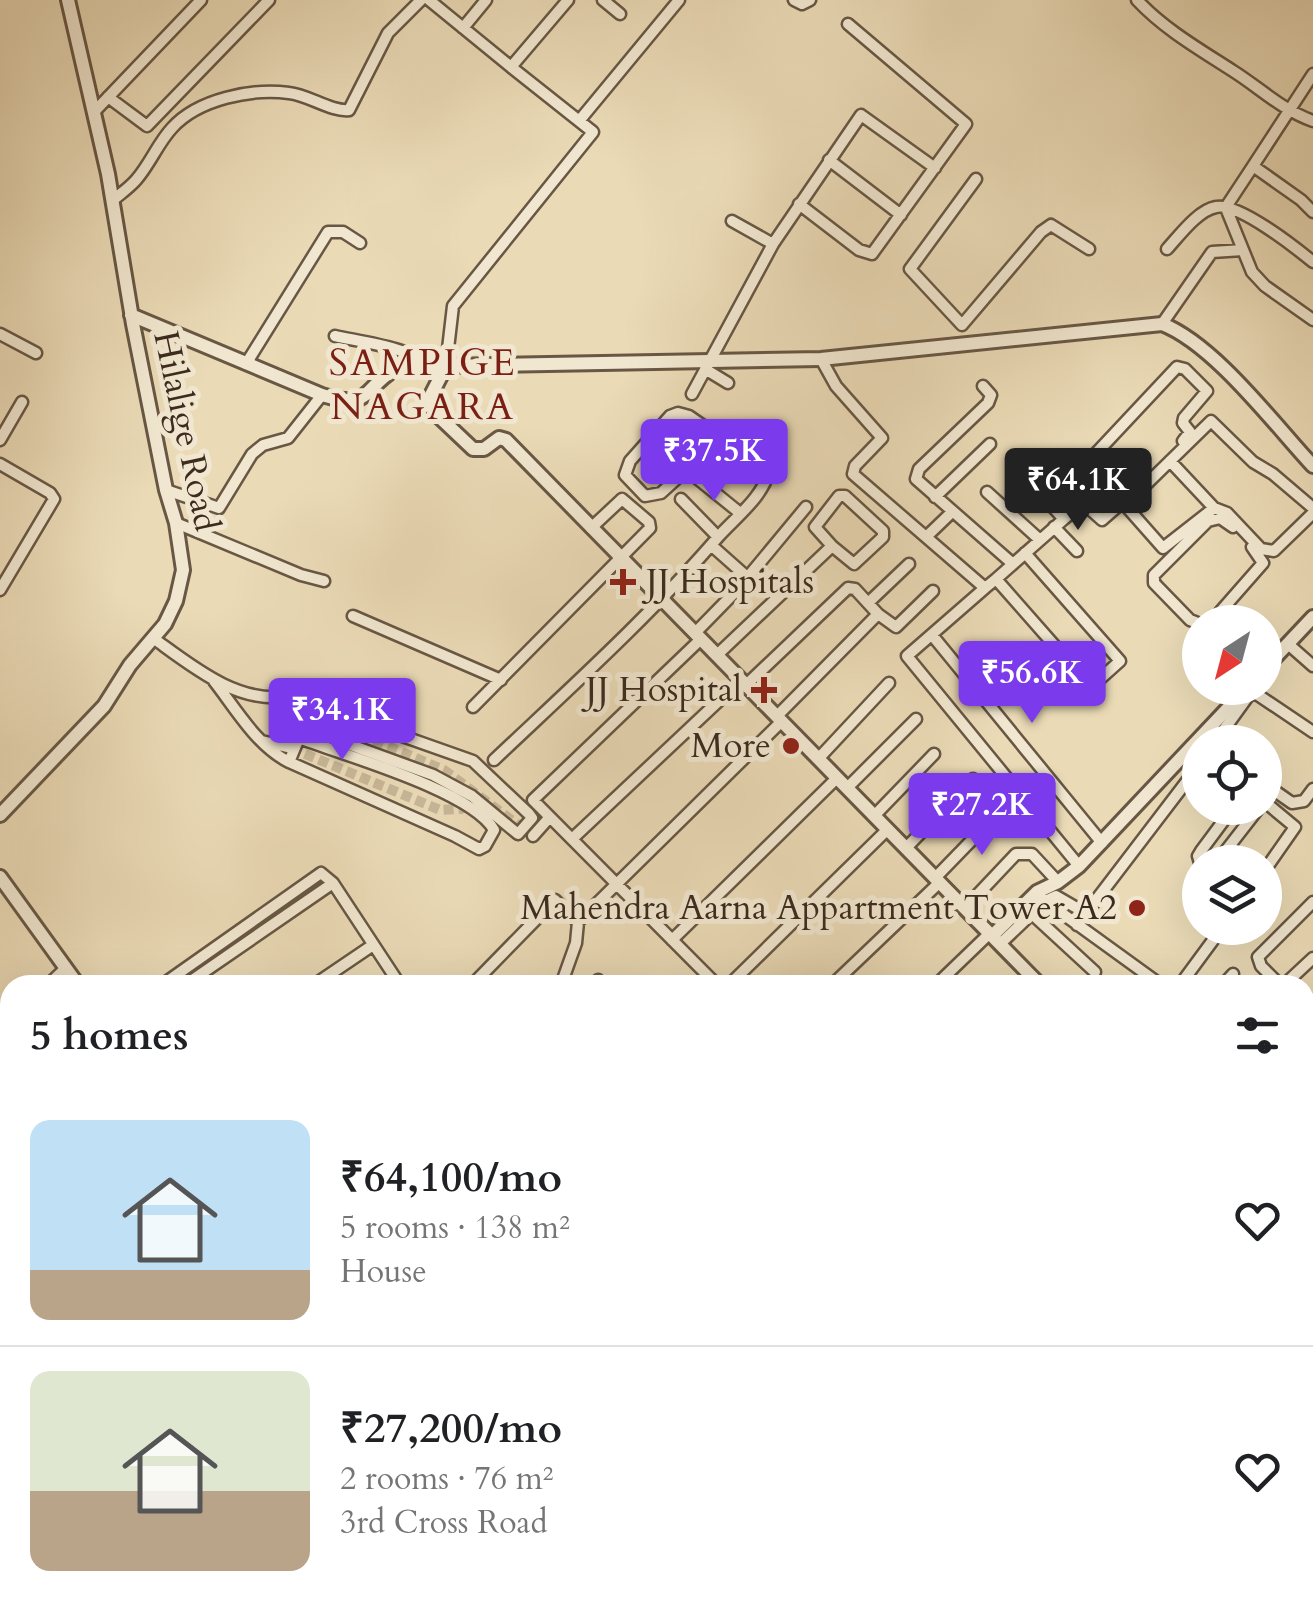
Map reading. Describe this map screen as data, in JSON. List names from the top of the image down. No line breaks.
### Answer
{"streets":{"street":["Hilalige Road"]},"districts":["SAMPIGE NAGARA"],"places":{"health":["JJ Hospitals","JJ Hospital"],"other":["More","Mahendra Aarna Appartment Tower A2"]},"north":"bottom left","page":{"price":["₹37.5K","₹64.1K","₹56.6K","₹34.1K","₹27.2K"],"heading":"5 homes","list":[{"name":"₹64,100/mo","note":"5 rooms · 138 m² · House"},{"name":"₹27,200/mo","note":"2 rooms · 76 m² · 3rd Cross Road"}]}}
